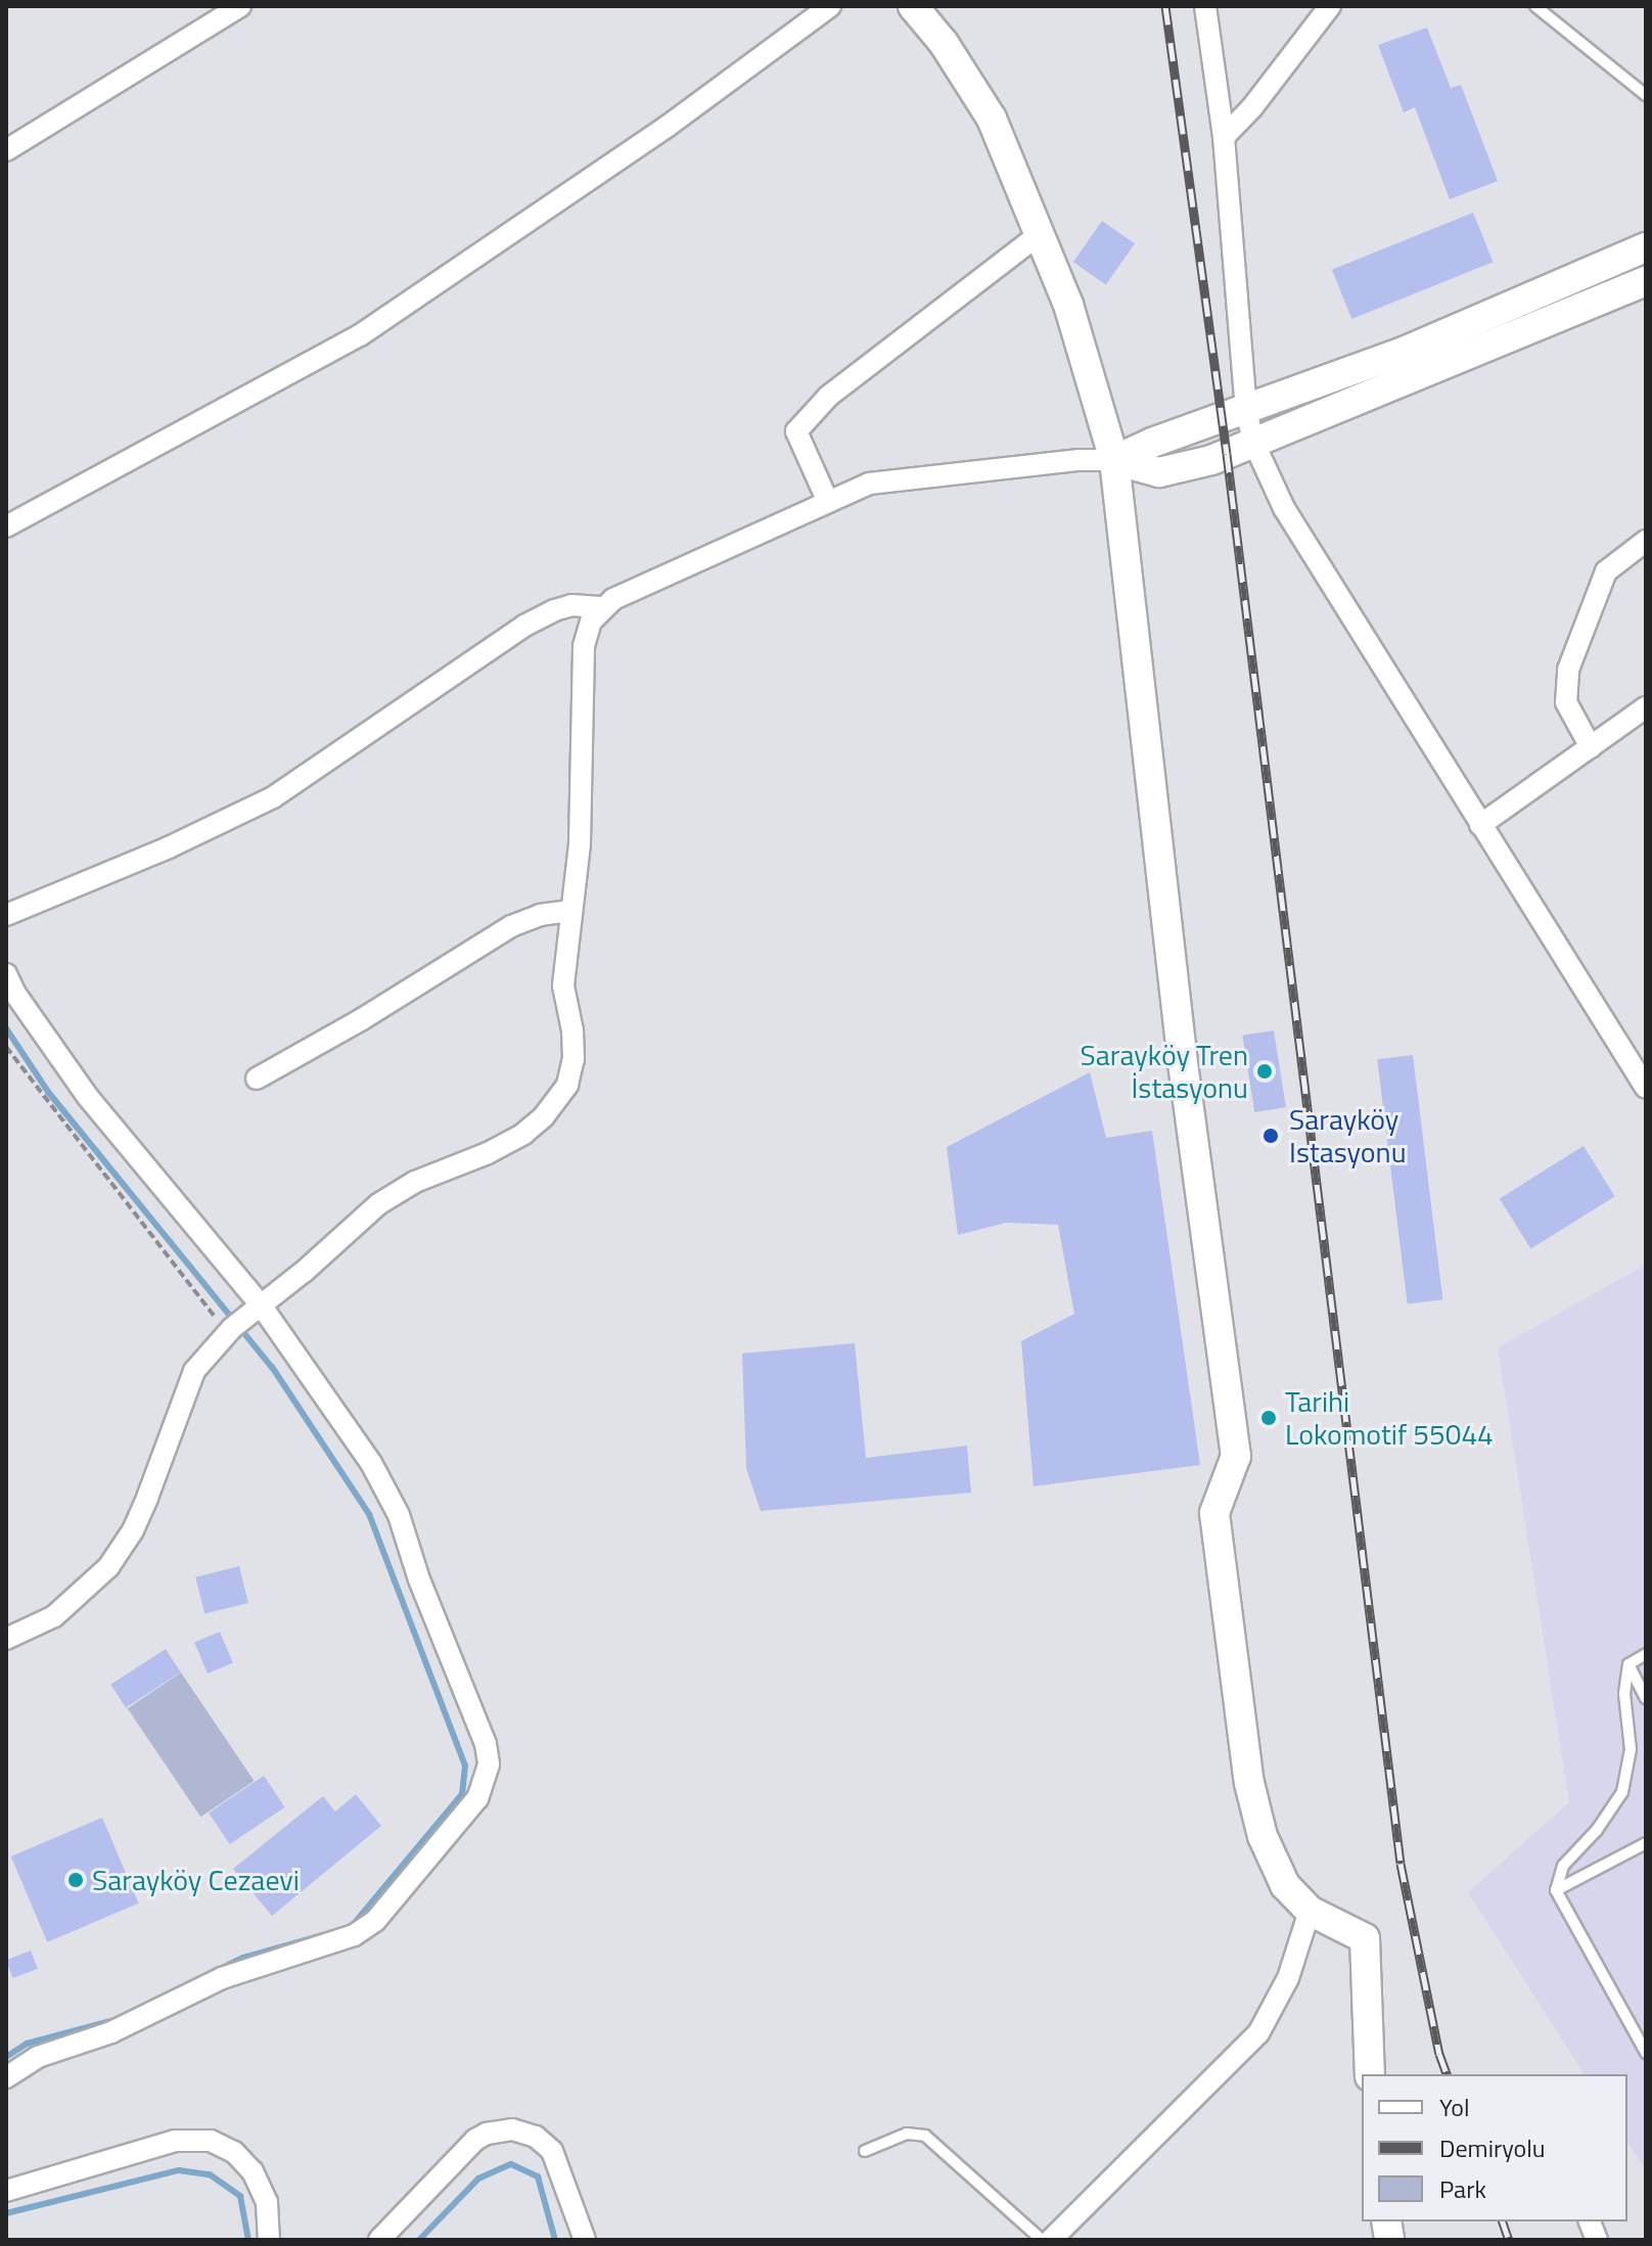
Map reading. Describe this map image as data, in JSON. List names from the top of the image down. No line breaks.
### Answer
{"places":["Sarayköy Tren İstasyonu","Sarayköy Istasyonu","Tarihi Lokomotif 55044","Sarayköy Cezaevi"],"legend":["Yol","Demiryolu","Park"]}
